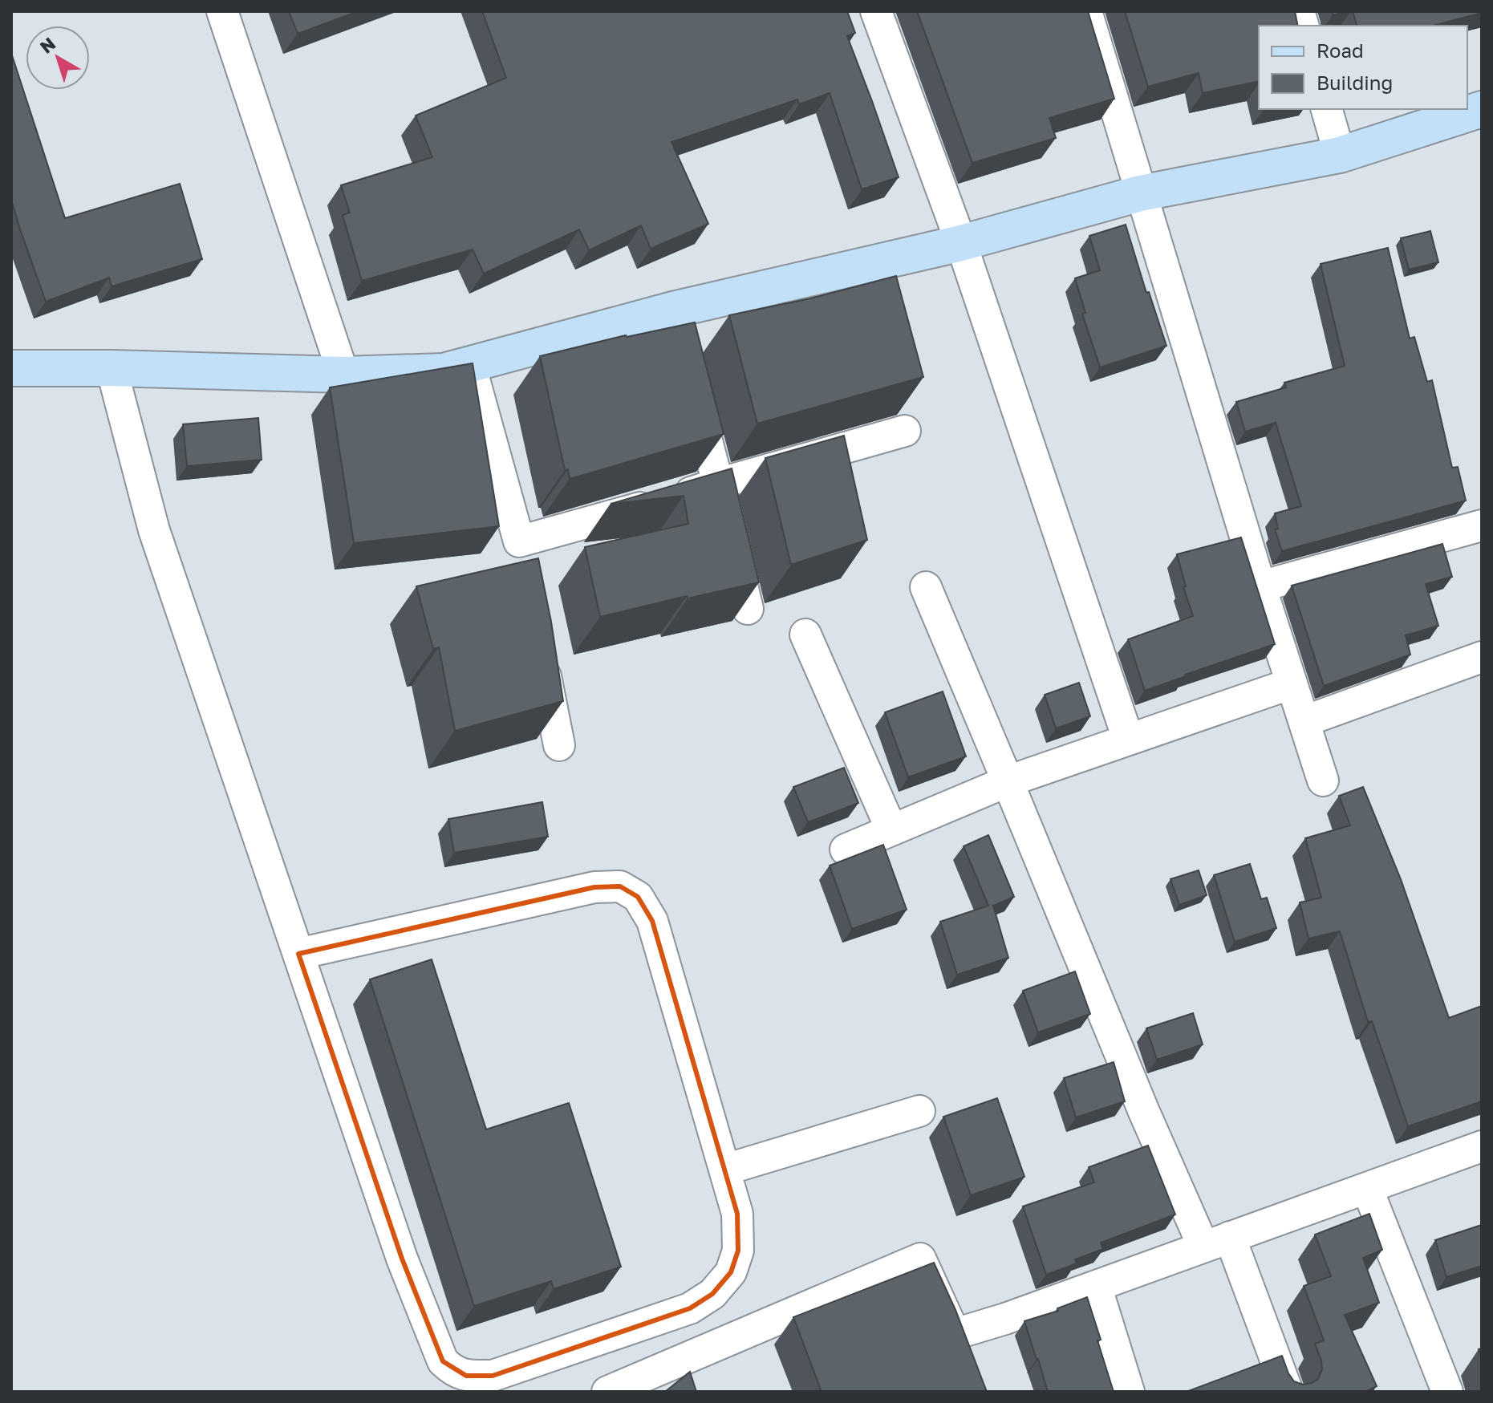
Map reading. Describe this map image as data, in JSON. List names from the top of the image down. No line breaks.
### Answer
{"legend":["Road","Building"],"north":"top left"}
